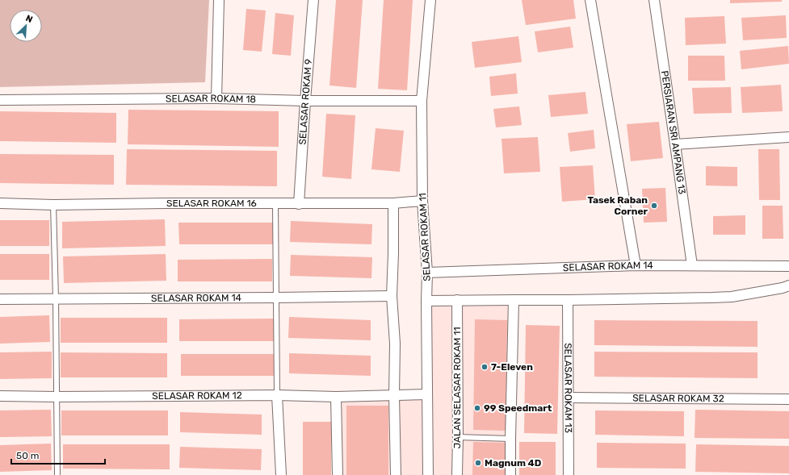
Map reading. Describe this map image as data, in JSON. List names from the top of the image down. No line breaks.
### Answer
{"streets":{"street":["SELASAR ROKAM 18","SELASAR ROKAM 9","PERSIARAN SRI AMPANG 13","SELASAR ROKAM 16","SELASAR ROKAM 11","SELASAR ROKAM 14","JALAN SELASAR ROKAM 11","SELASAR ROKAM 13","SELASAR ROKAM 12","SELASAR ROKAM 32"]},"crossings":[["SELASAR ROKAM 18","SELASAR ROKAM 9"],["SELASAR ROKAM 18","SELASAR ROKAM 11"],["SELASAR ROKAM 9","SELASAR ROKAM 16"],["PERSIARAN SRI AMPANG 13","SELASAR ROKAM 14"],["SELASAR ROKAM 16","SELASAR ROKAM 11"],["SELASAR ROKAM 11","SELASAR ROKAM 14"],["SELASAR ROKAM 11","SELASAR ROKAM 12"],["SELASAR ROKAM 13","SELASAR ROKAM 32"]],"places":["Tasek Raban Corner","7-Eleven","99 Speedmart","Magnum 4D"],"scale_bar":"50 m","north":"top right"}
